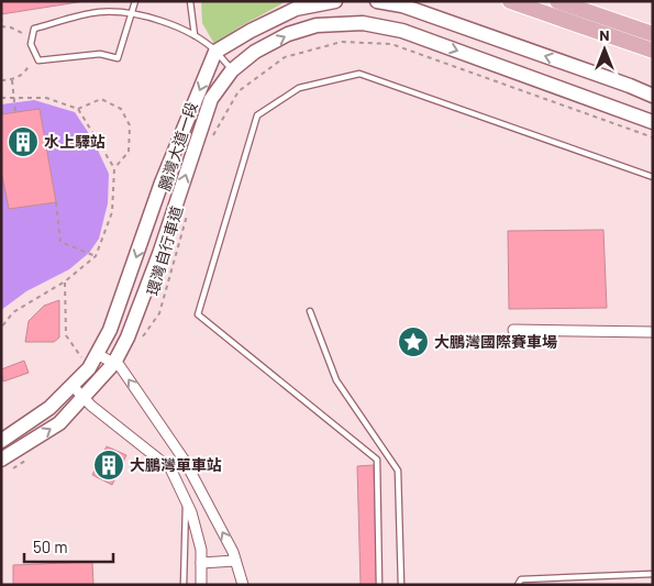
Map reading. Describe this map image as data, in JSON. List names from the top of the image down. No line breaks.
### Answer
{"streets":{"street":["鵬灣大道一段"],"path":["環灣自行車道"]},"places":{"building":["水上驛站","大鵬灣單車站"],"place":["大鵬灣國際賽車場"]},"scale_bar":"50 m","north":"top"}
